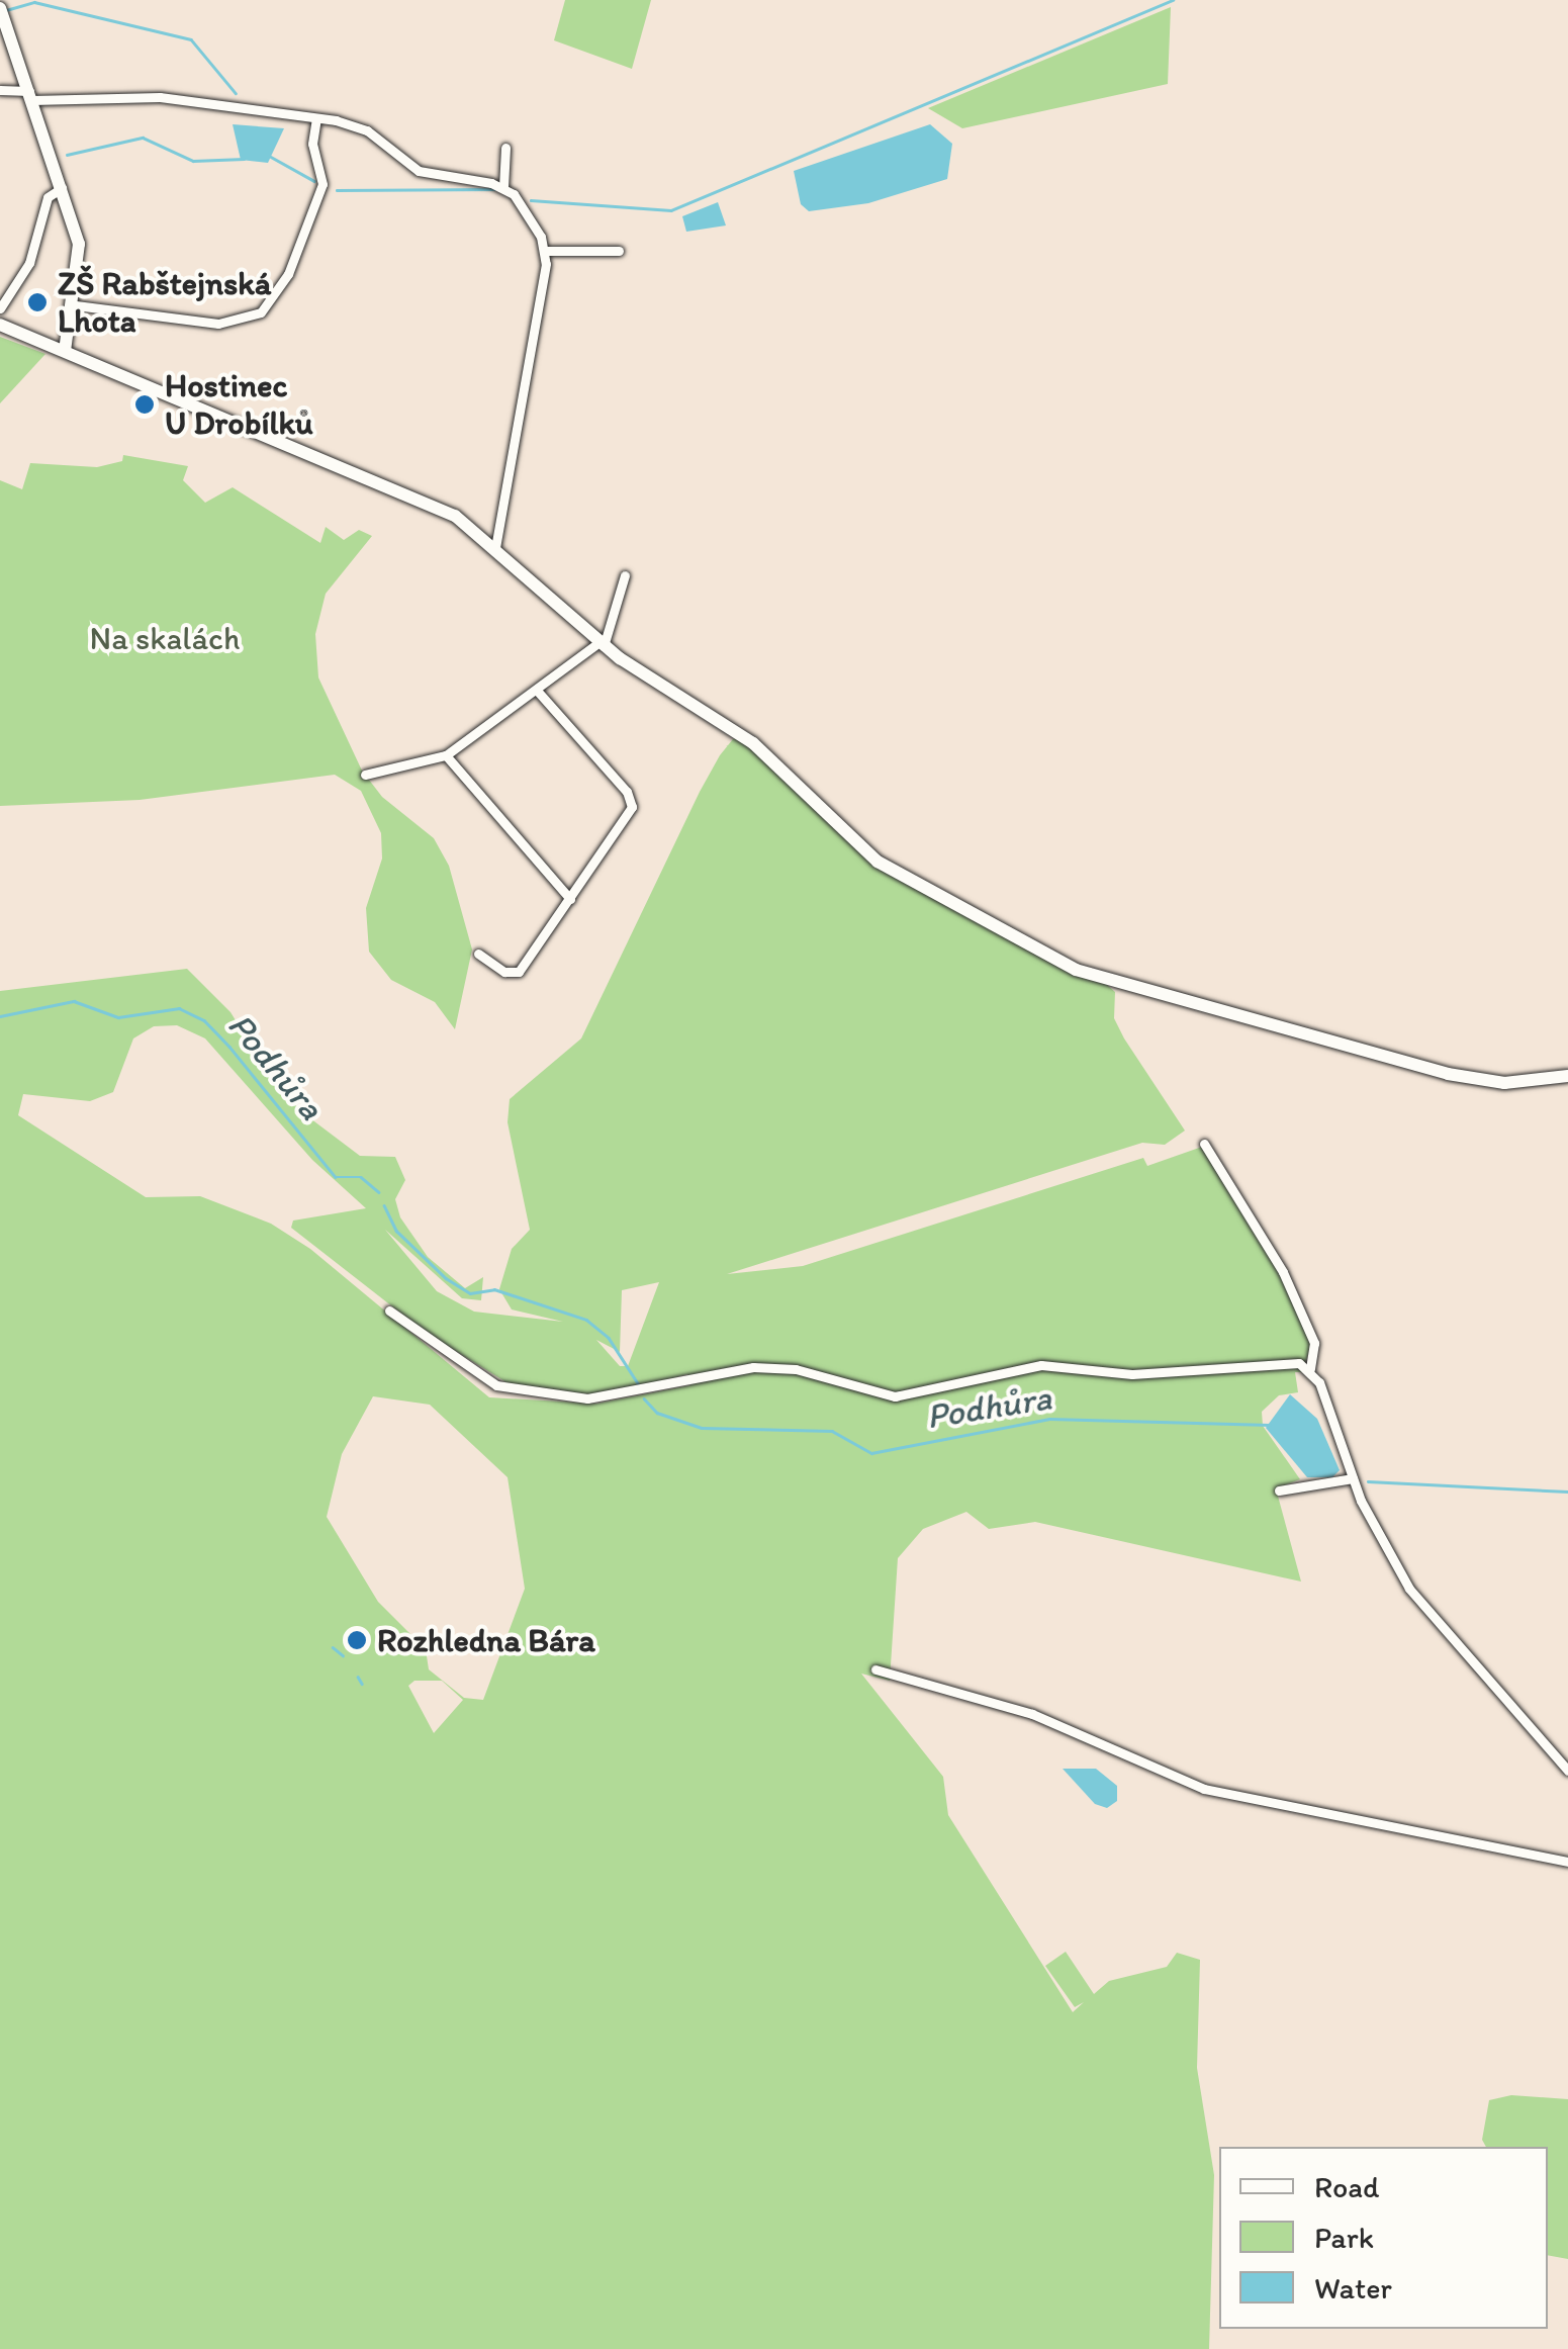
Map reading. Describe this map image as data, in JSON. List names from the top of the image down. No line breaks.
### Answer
{"water":["Podhůra"],"parks":["Na skalách"],"places":["ZŠ Rabštejnská Lhota","Hostinec U Drobílků","Rozhledna Bára"],"legend":["Road","Park","Water"]}
